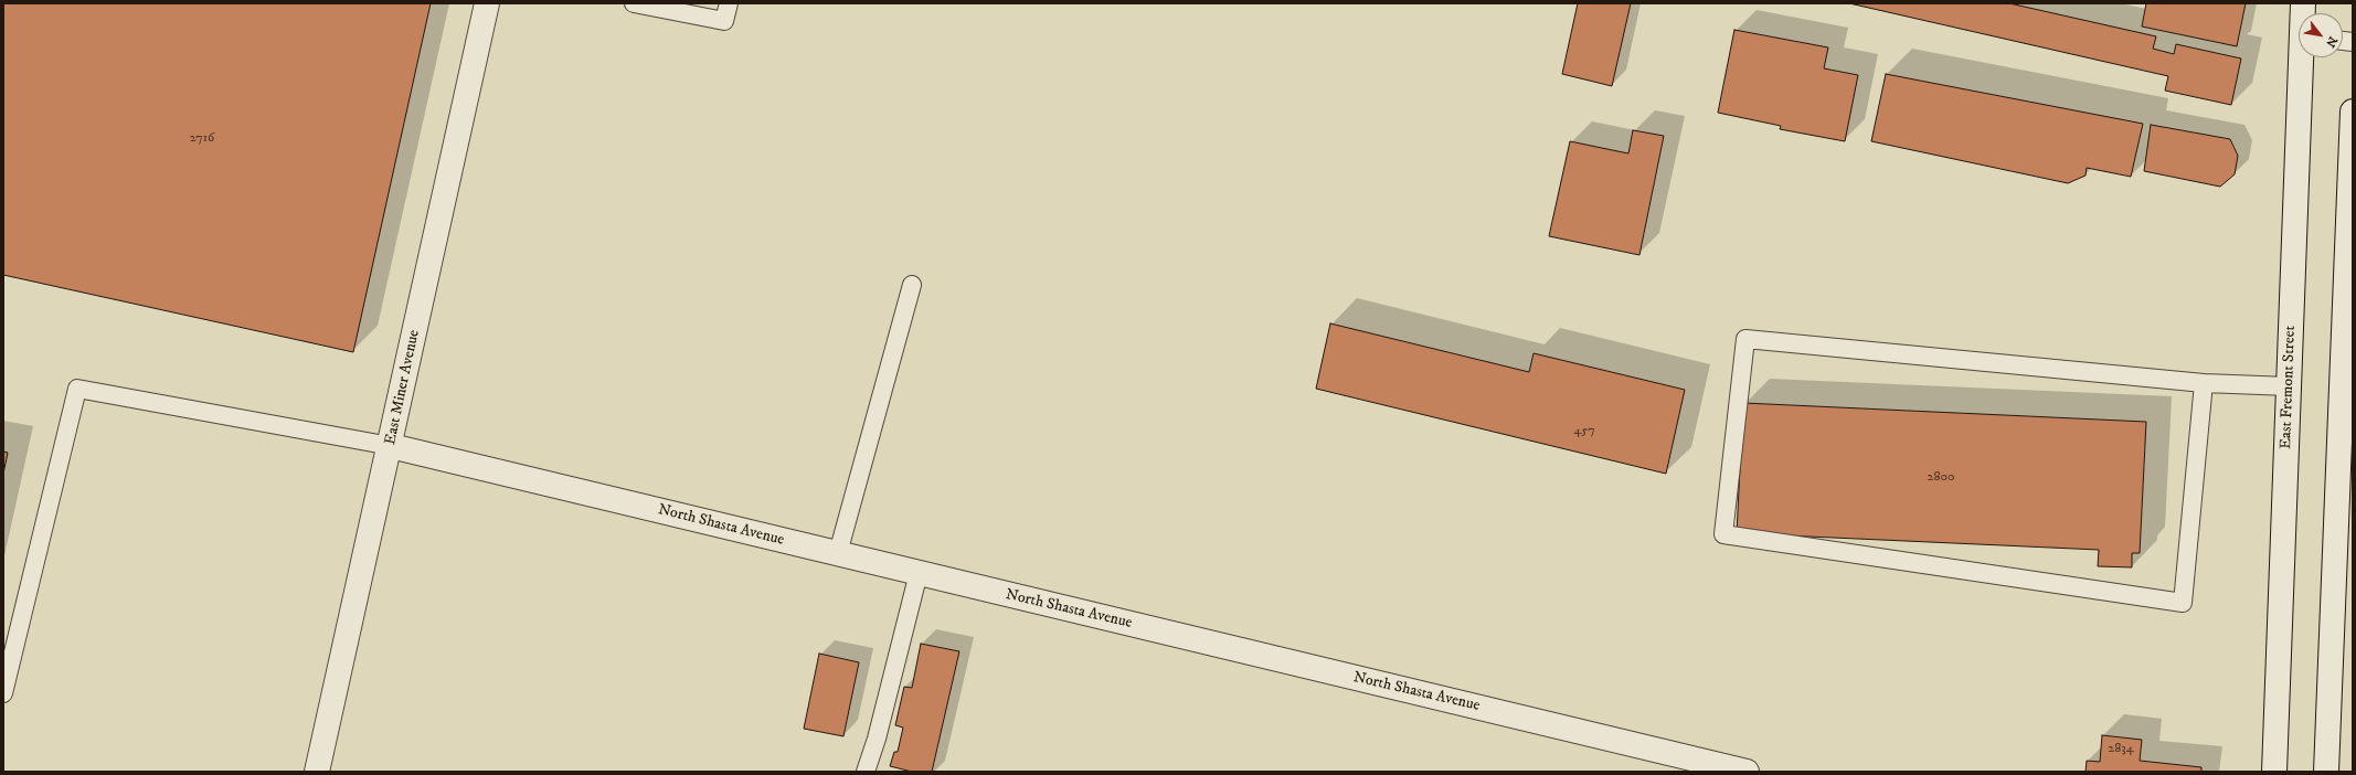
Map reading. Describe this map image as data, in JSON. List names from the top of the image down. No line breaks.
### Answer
{"streets":{"street":["East Miner Avenue","East Fremont Street","North Shasta Avenue"]},"crossings":[["East Miner Avenue","North Shasta Avenue"]],"house_numbers":["2716","457","2800","2834"],"north":"bottom right"}
